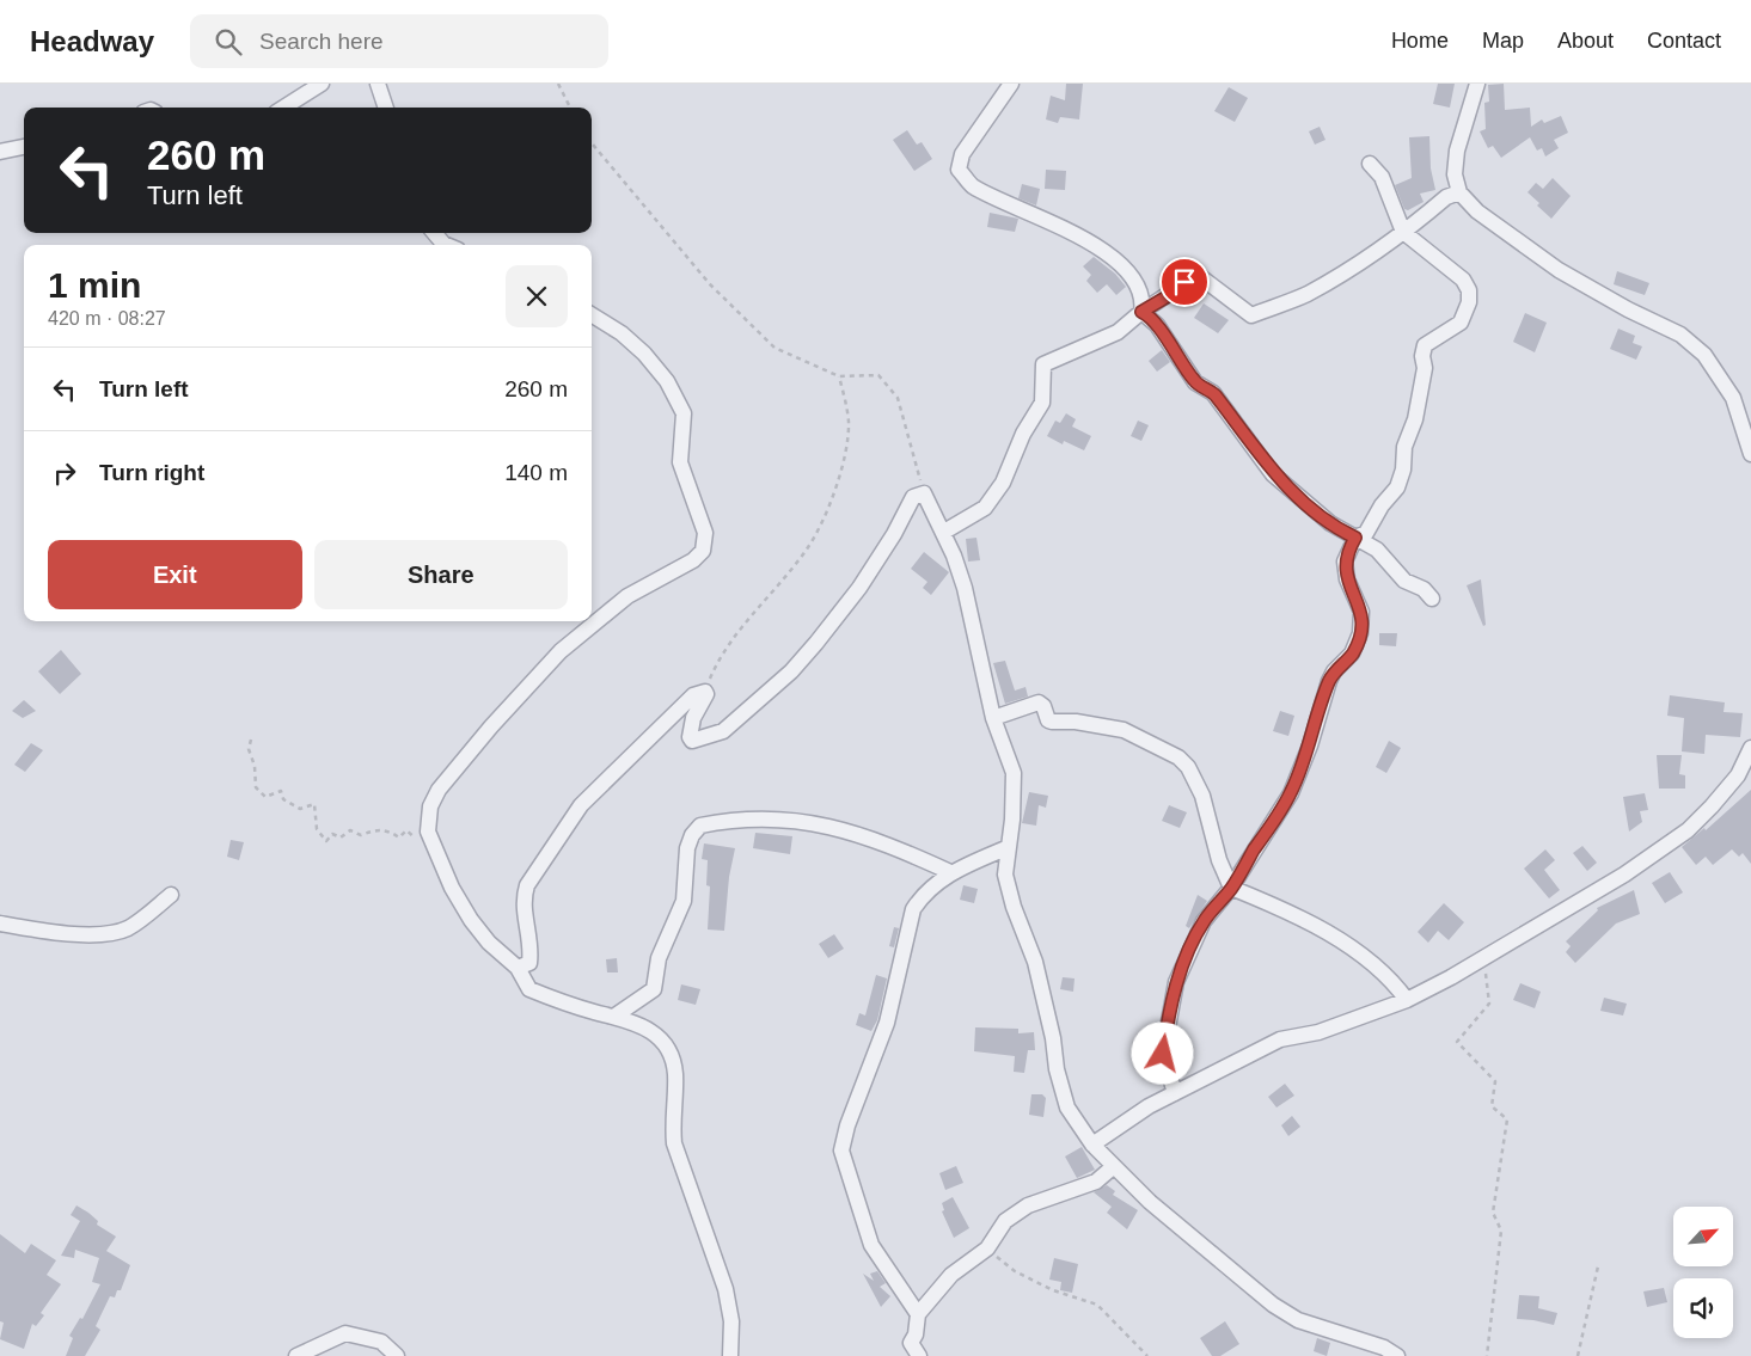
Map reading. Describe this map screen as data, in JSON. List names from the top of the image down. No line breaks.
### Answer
{"north":"top right","page":{"header":"Headway","search":"Search here","nav":["Home","Map","About","Contact"],"turn":["260 m","Turn left"],"heading":["1 min","420 m · 08:27"],"list":[{"name":"Turn left","value":"260 m"},{"name":"Turn right","value":"140 m"}],"buttons":["Exit","Share"]}}
